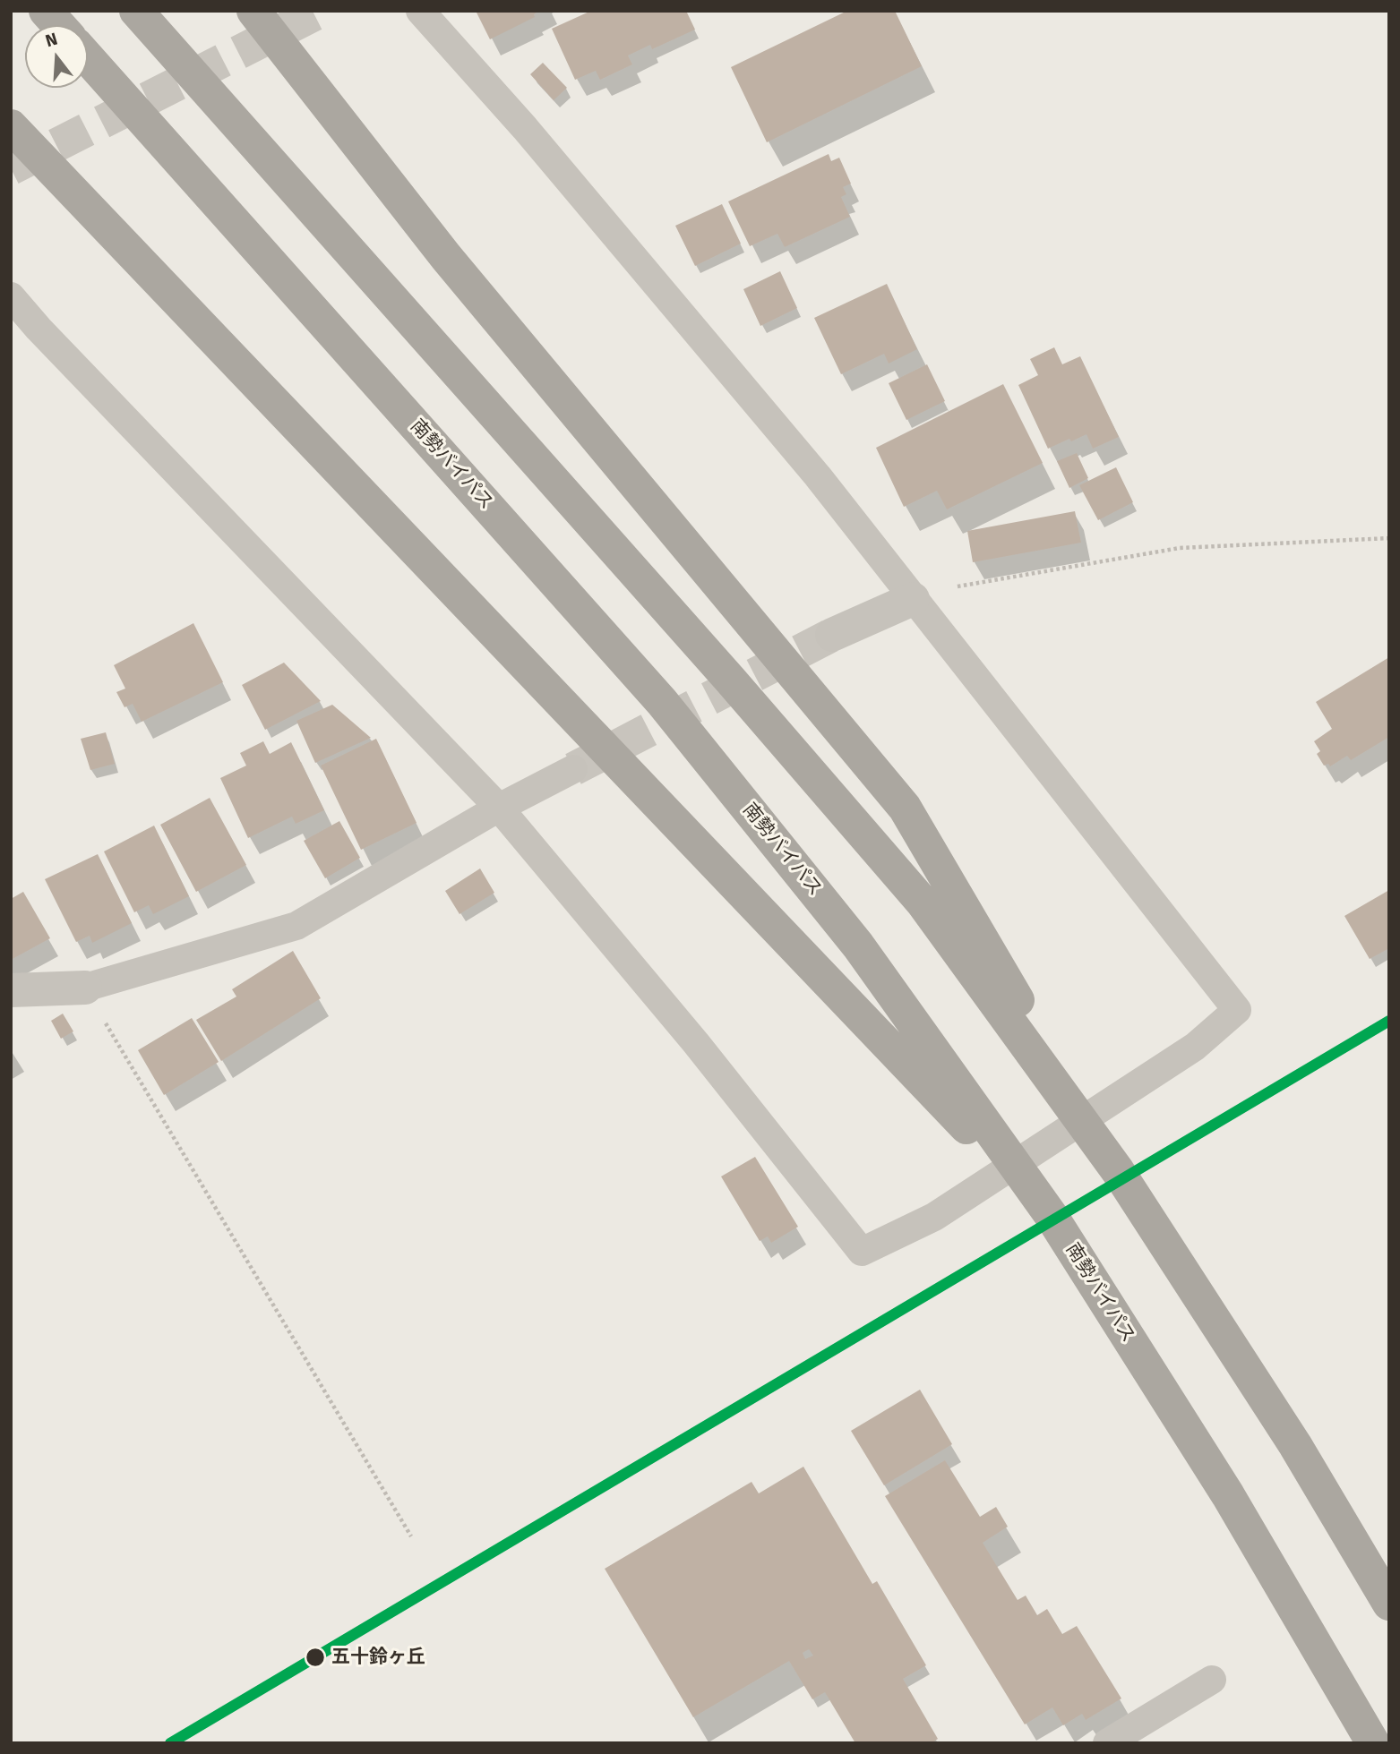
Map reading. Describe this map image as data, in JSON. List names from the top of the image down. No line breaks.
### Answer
{"streets":{"highway":["南勢バイパス"]},"places":["五十鈴ヶ丘"],"north":"top"}
